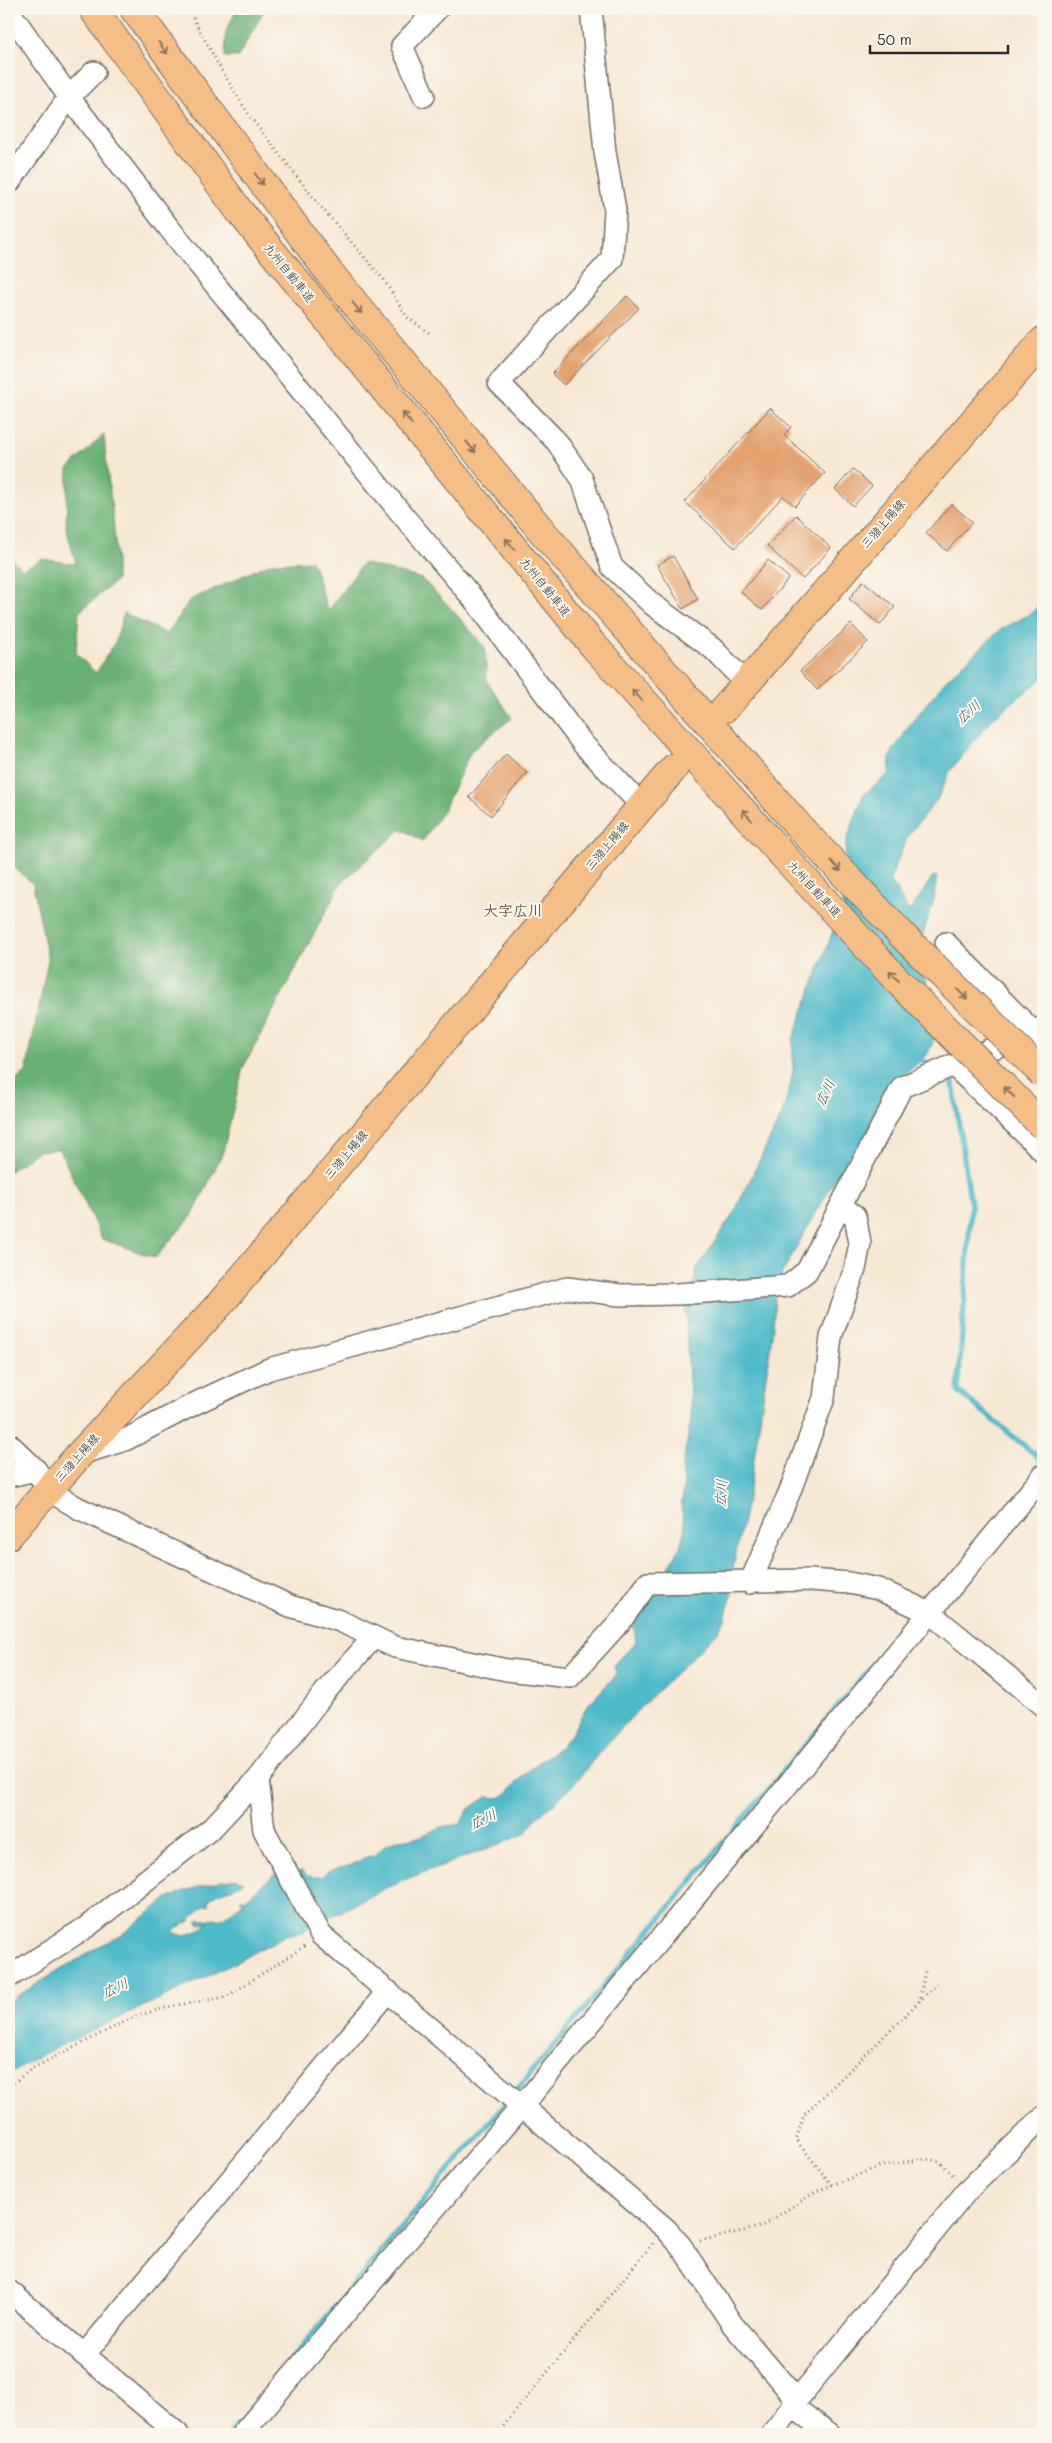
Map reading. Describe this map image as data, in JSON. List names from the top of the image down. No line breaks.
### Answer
{"streets":{"main road":["九州自動車道","三潴上陽線"]},"districts":["大字広川"],"water":["広川"],"scale_bar":"50 m"}
